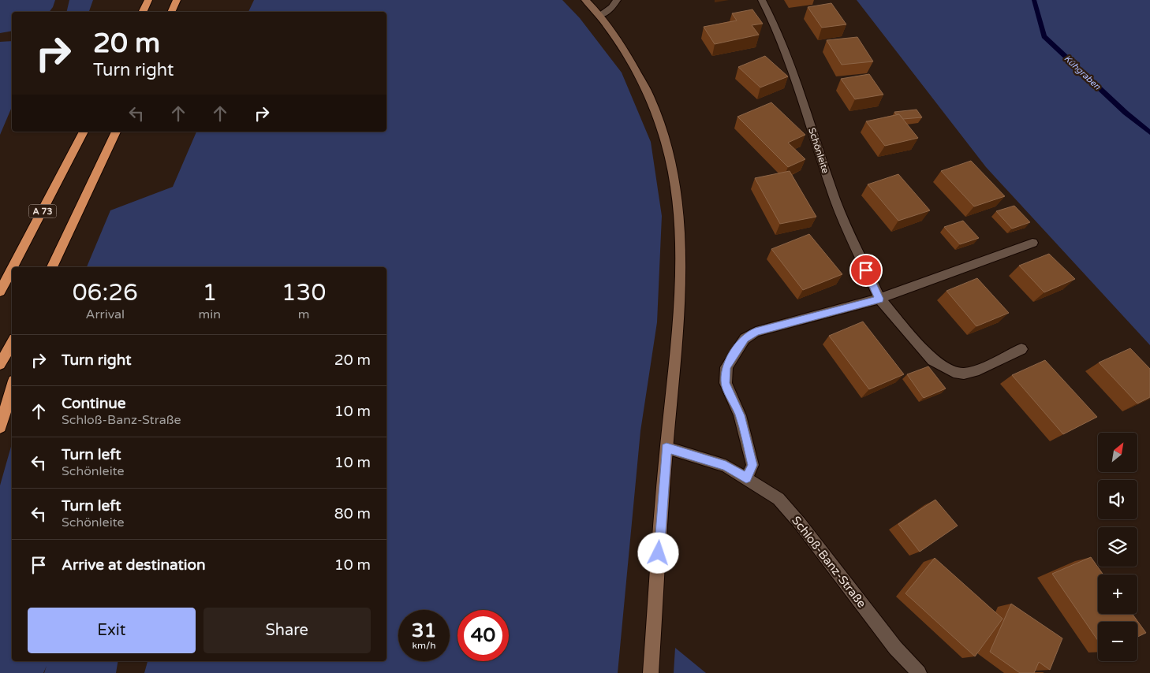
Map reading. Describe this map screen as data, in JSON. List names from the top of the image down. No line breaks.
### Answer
{"streets":{"highway":["A 73"],"street":["Schönleite","Schloß-Banz-Straße"]},"water":["Kühgraben"],"north":"top right","page":{"turn":["20 m","Turn right"],"eta":["06:26","Arrival","1","min","130","m"],"list":[{"name":"Turn right","value":"20 m"},{"name":"Continue","note":"Schloß-Banz-Straße","value":"10 m"},{"name":"Turn left","note":"Schönleite","value":"10 m"},{"name":"Turn left","note":"Schönleite","value":"80 m"},{"name":"Arrive at destination","value":"10 m"}],"map_buttons":["+","−"],"buttons":["Exit","Share"],"speed":"31 km/h","limit":"40"}}
